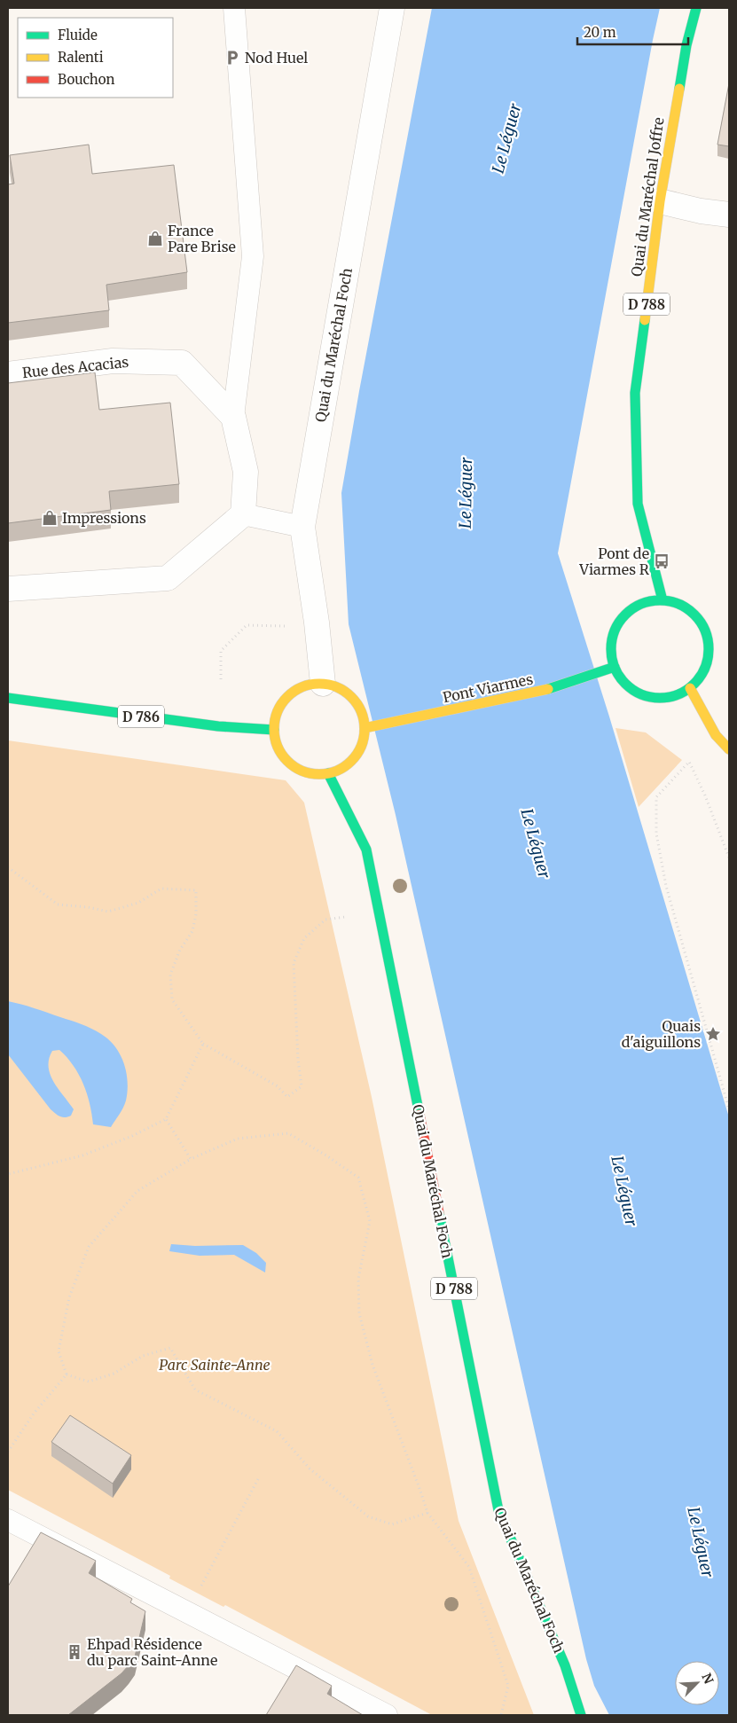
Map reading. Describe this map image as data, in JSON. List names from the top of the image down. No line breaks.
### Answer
{"streets":{"main road":["Quai du Maréchal Joffre","D 788","Quai du Maréchal Foch","Pont Viarmes","D 786"],"street":["Rue des Acacias"]},"crossings":[["Quai du Maréchal Joffre","Pont Viarmes"],["Quai du Maréchal Foch","Pont Viarmes"],["Quai du Maréchal Foch","D 786"],["Pont Viarmes","D 786"]],"water":["Le Léguer"],"parks":["Parc Sainte-Anne"],"places":{"parking":["Nod Huel"],"shop":["France Pare Brise","Impressions"],"bus stop":["Pont de Viarmes R"],"place":["Quais d'aiguillons"],"building":["Ehpad Résidence du parc Saint-Anne"]},"legend":["Fluide","Ralenti","Bouchon"],"scale_bar":"20 m","north":"top right"}
